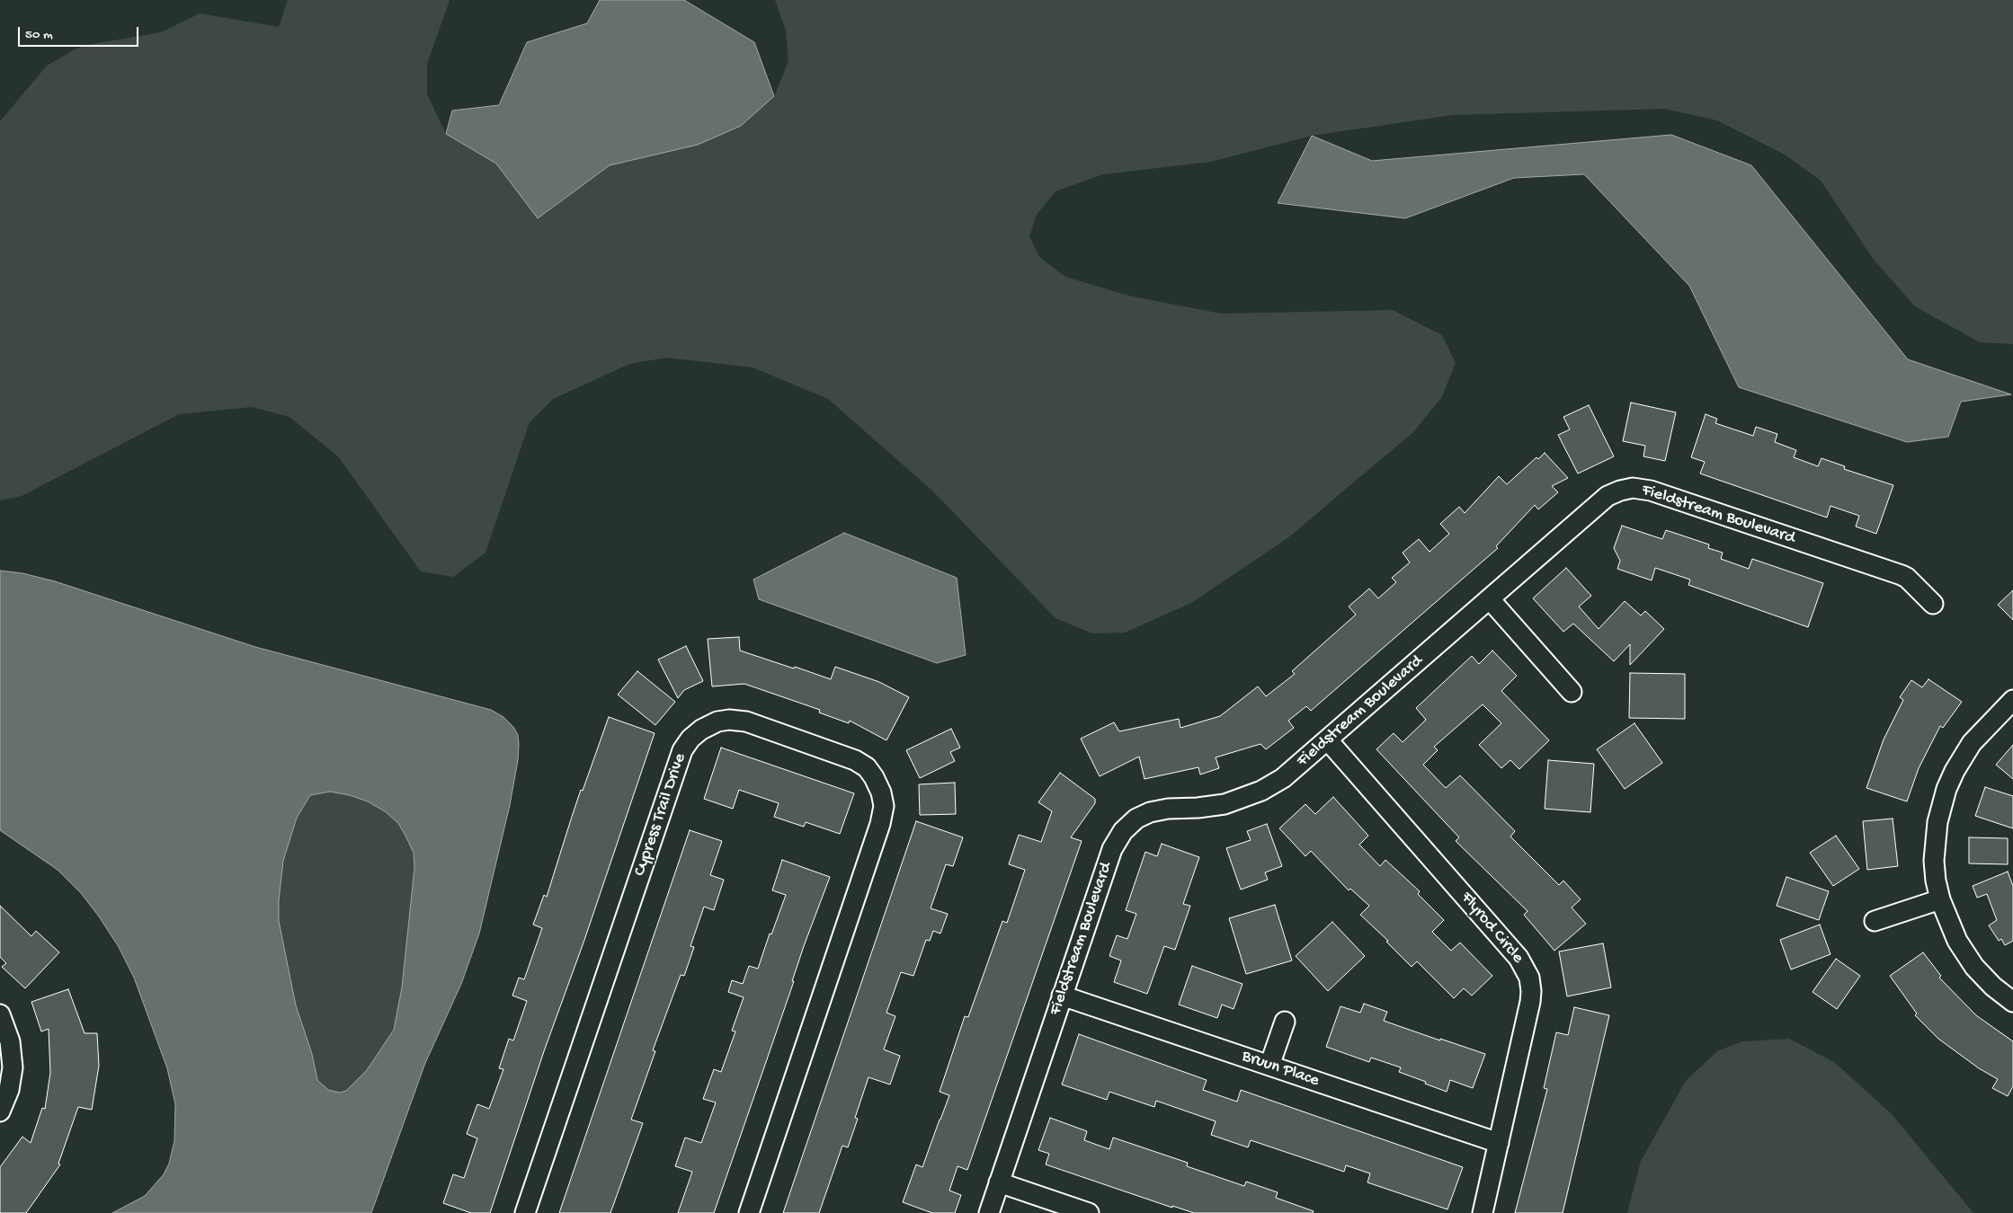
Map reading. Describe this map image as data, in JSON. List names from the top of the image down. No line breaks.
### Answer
{"streets":{"street":["Fieldstream Boulevard","Cypress Trail Drive","Flyrod Circle","Bruun Place"]},"crossings":[["Fieldstream Boulevard","Flyrod Circle"],["Fieldstream Boulevard","Bruun Place"],["Flyrod Circle","Bruun Place"]],"scale_bar":"50 m"}
